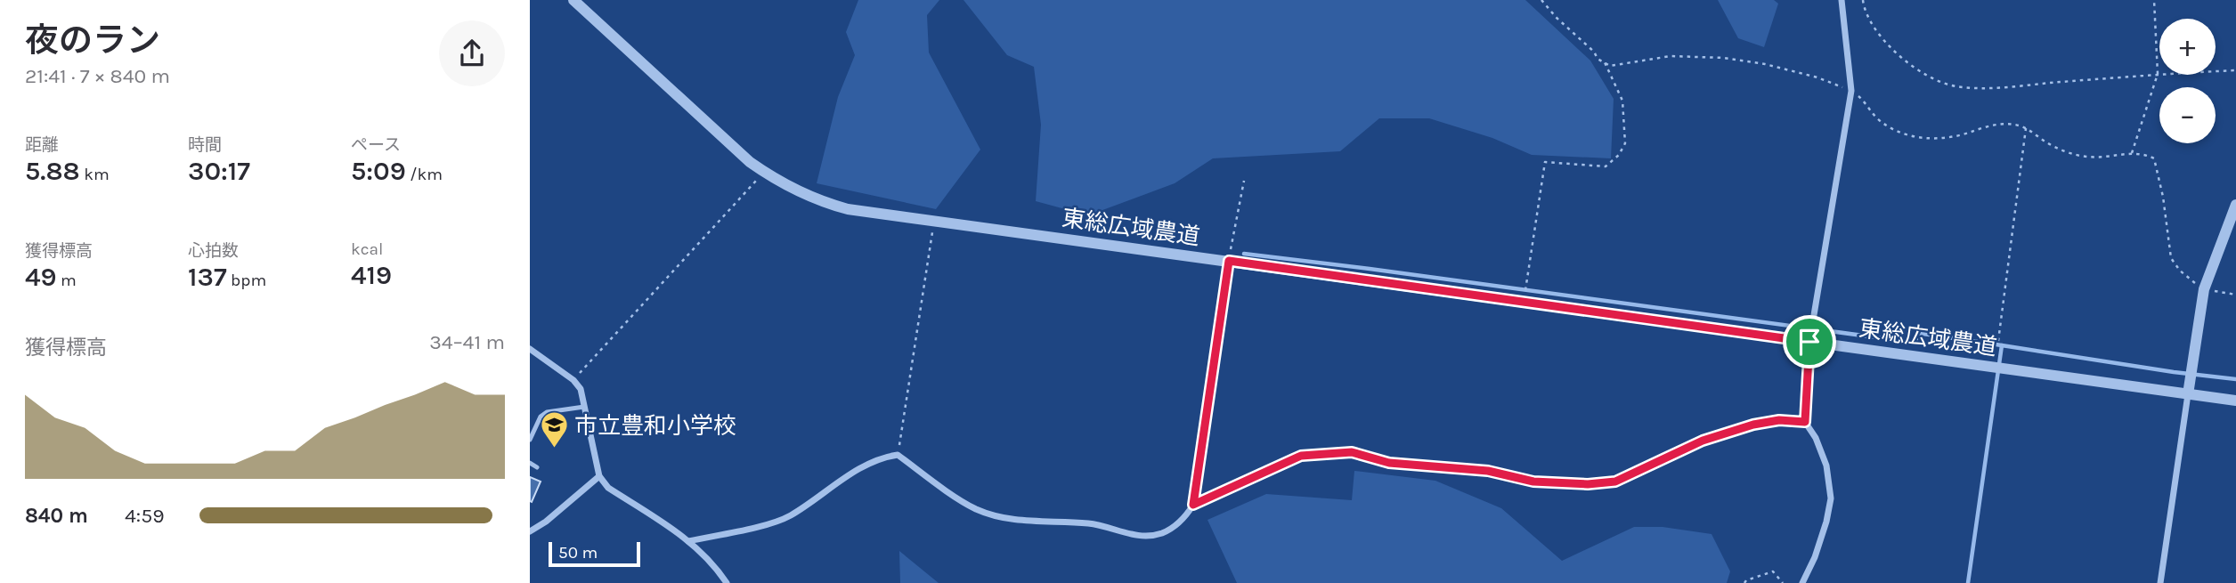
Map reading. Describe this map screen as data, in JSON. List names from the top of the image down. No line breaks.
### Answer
{"streets":{"street":["東総広域農道"]},"places":{"school or university":["市立豊和小学校"]},"scale_bar":"50 m","page":{"heading":["夜のラン","21:41 · 7 × 840 m"],"map_buttons":["+","−"],"stats":[["距離","5.88 km"],["時間","30:17"],["ペース","5:09 /km"],["獲得標高","49 m"],["心拍数","137 bpm"],["kcal","419"]],"chart":["獲得標高","34–41 m"],"list":[{"name":"840 m","note":"4:59"}],"scale":"50 m"}}
